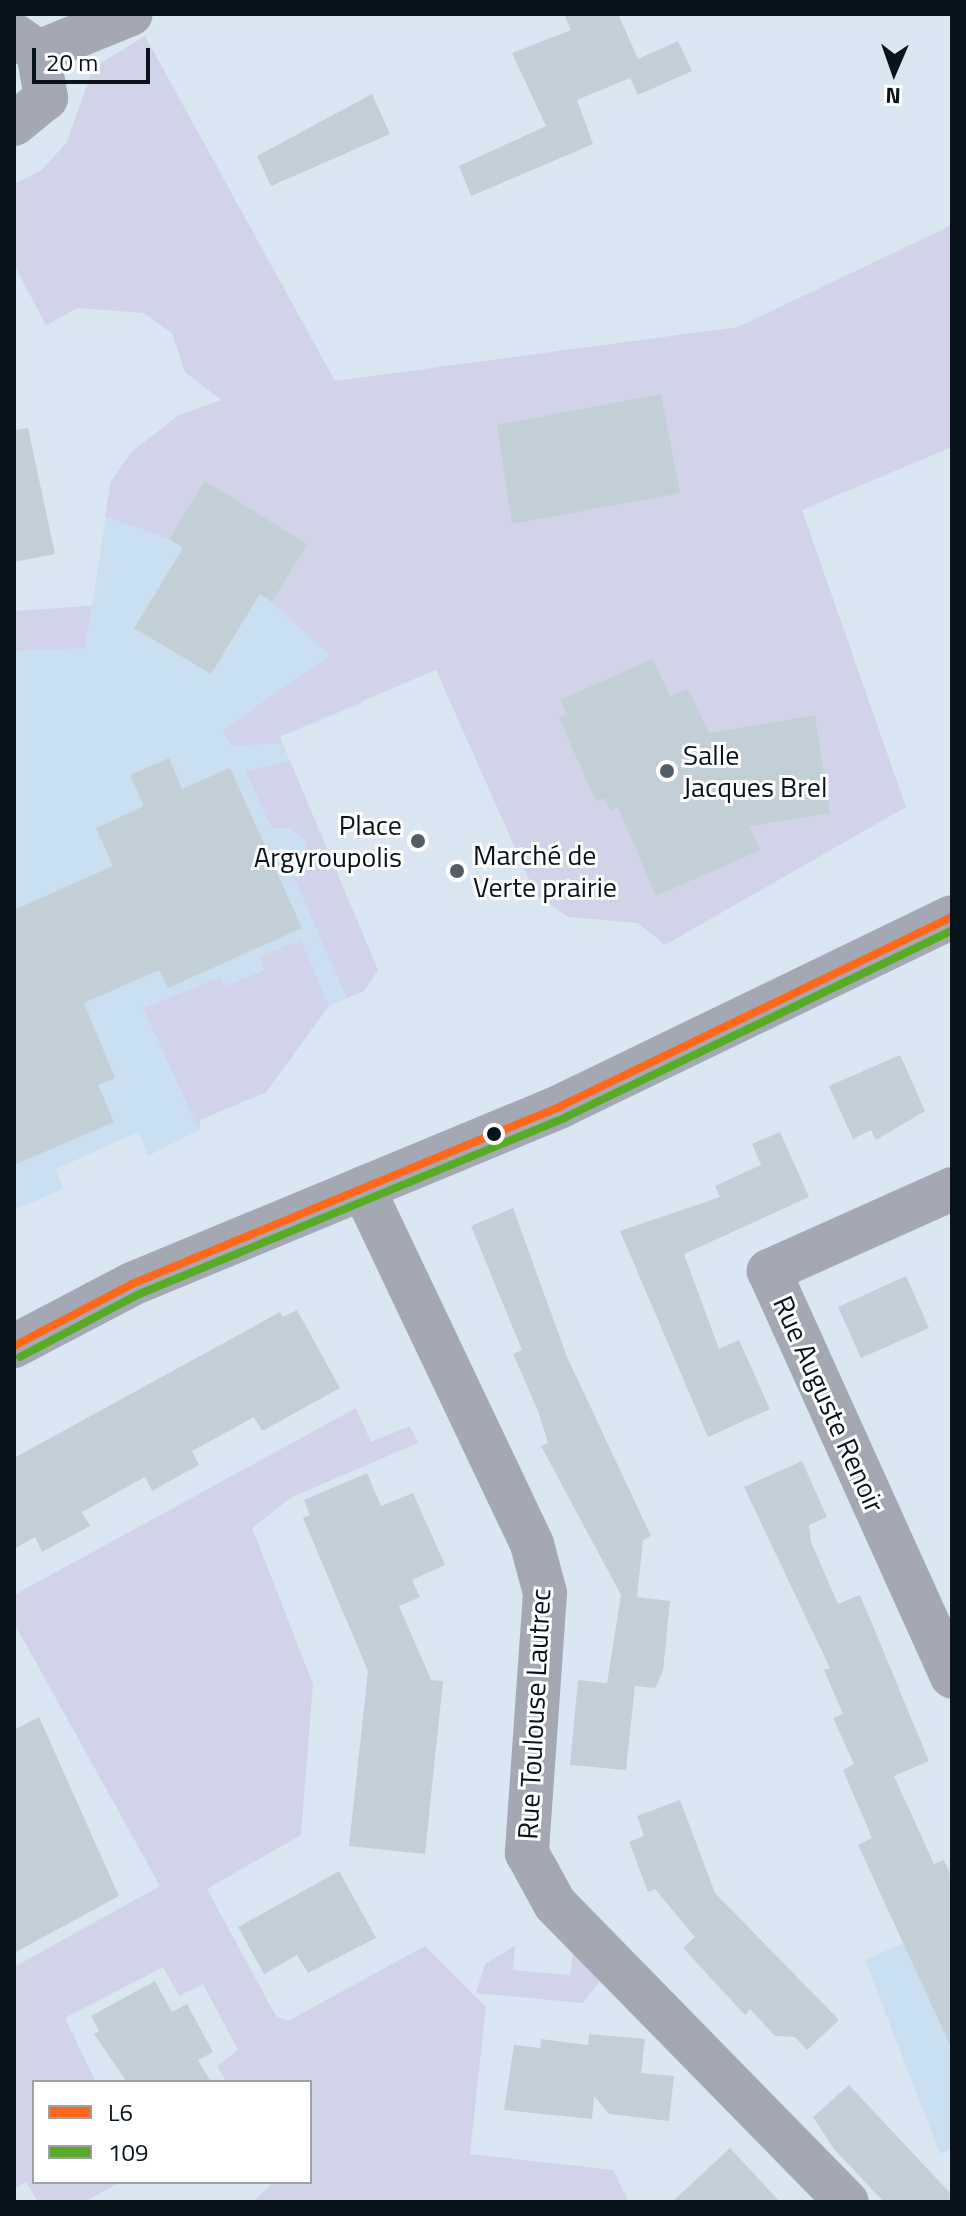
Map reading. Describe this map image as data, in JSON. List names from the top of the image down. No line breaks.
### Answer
{"streets":{"street":["Rue Auguste Renoir","Rue Toulouse Lautrec"]},"places":["Salle Jacques Brel","Place Argyroupolis","Marché de Verte prairie"],"lines":["transit line L6","transit line 109"],"legend":["L6","109"],"scale_bar":"20 m","north":"bottom"}
